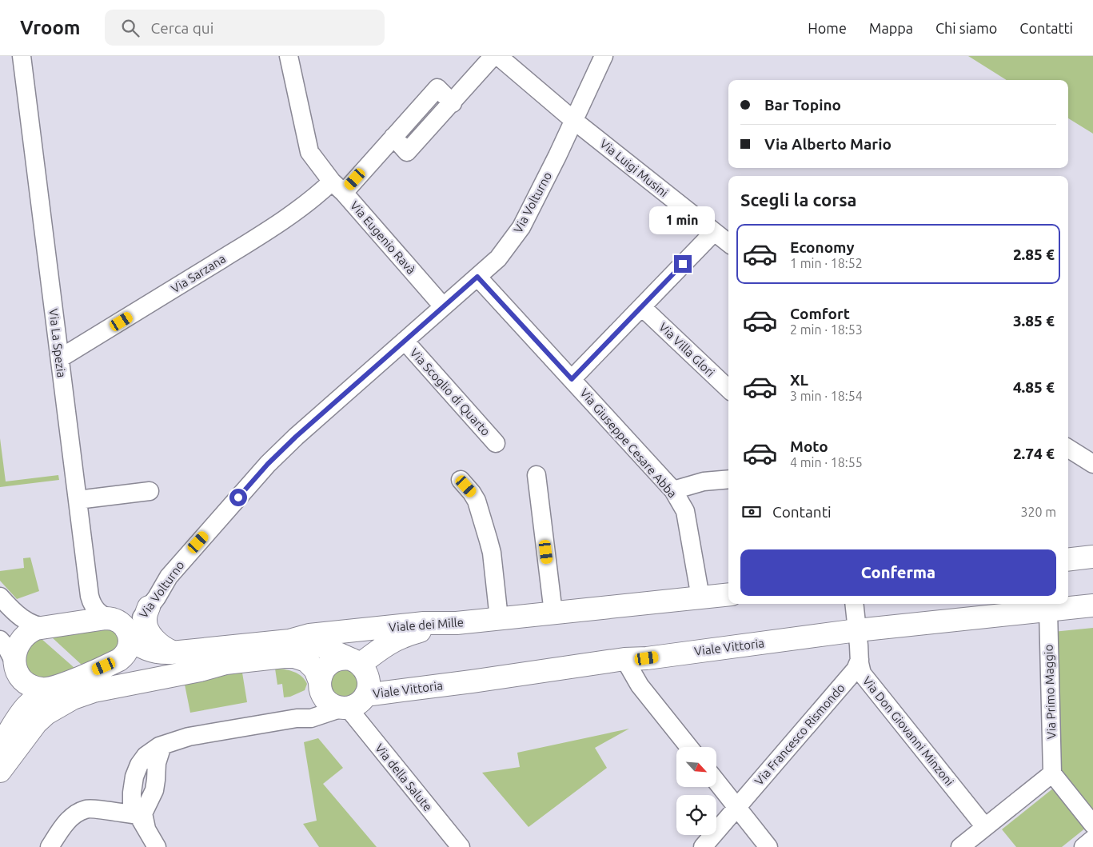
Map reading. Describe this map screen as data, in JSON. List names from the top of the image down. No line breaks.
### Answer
{"streets":{"main road":["Viale dei Mille","Viale Vittoria"],"street":["Via Luigi Musini","Via Volturno","Via Eugenio Ravà","Via Sarzana","Via La Spezia","Via Villa Glori","Via Scoglio di Quarto","Via Giuseppe Cesare Abba","Via Primo Maggio","Via Don Giovanni Minzoni","Via Francesco Rismondo","Via della Salute"]},"crossings":[["Via Luigi Musini","Via Volturno"],["Via Volturno","Via Eugenio Ravà"],["Via Volturno","Via Scoglio di Quarto"],["Via Volturno","Via Giuseppe Cesare Abba"],["Via Volturno","Viale dei Mille"],["Via Eugenio Ravà","Via Sarzana"],["Via Sarzana","Via La Spezia"],["Via La Spezia","Viale dei Mille"],["Via Giuseppe Cesare Abba","Viale dei Mille"],["Viale Vittoria","Via Primo Maggio"],["Viale Vittoria","Via Don Giovanni Minzoni"],["Viale Vittoria","Via della Salute"],["Via Don Giovanni Minzoni","Via Francesco Rismondo"]],"north":"bottom right","page":{"header":"Vroom","search":"Cerca qui","nav":["Home","Mappa","Chi siamo","Contatti"],"banner":["Bar Topino","Via Alberto Mario"],"heading":"Scegli la corsa","bubble":"1 min","list":[{"name":"Economy","note":"1 min · 18:52","value":"2.85 €"},{"name":"Comfort","note":"2 min · 18:53","value":"3.85 €"},{"name":"XL","note":"3 min · 18:54","value":"4.85 €"},{"name":"Moto","note":"4 min · 18:55","value":"2.74 €"}],"pay":["Contanti","320 m"],"buttons":"Conferma"}}
